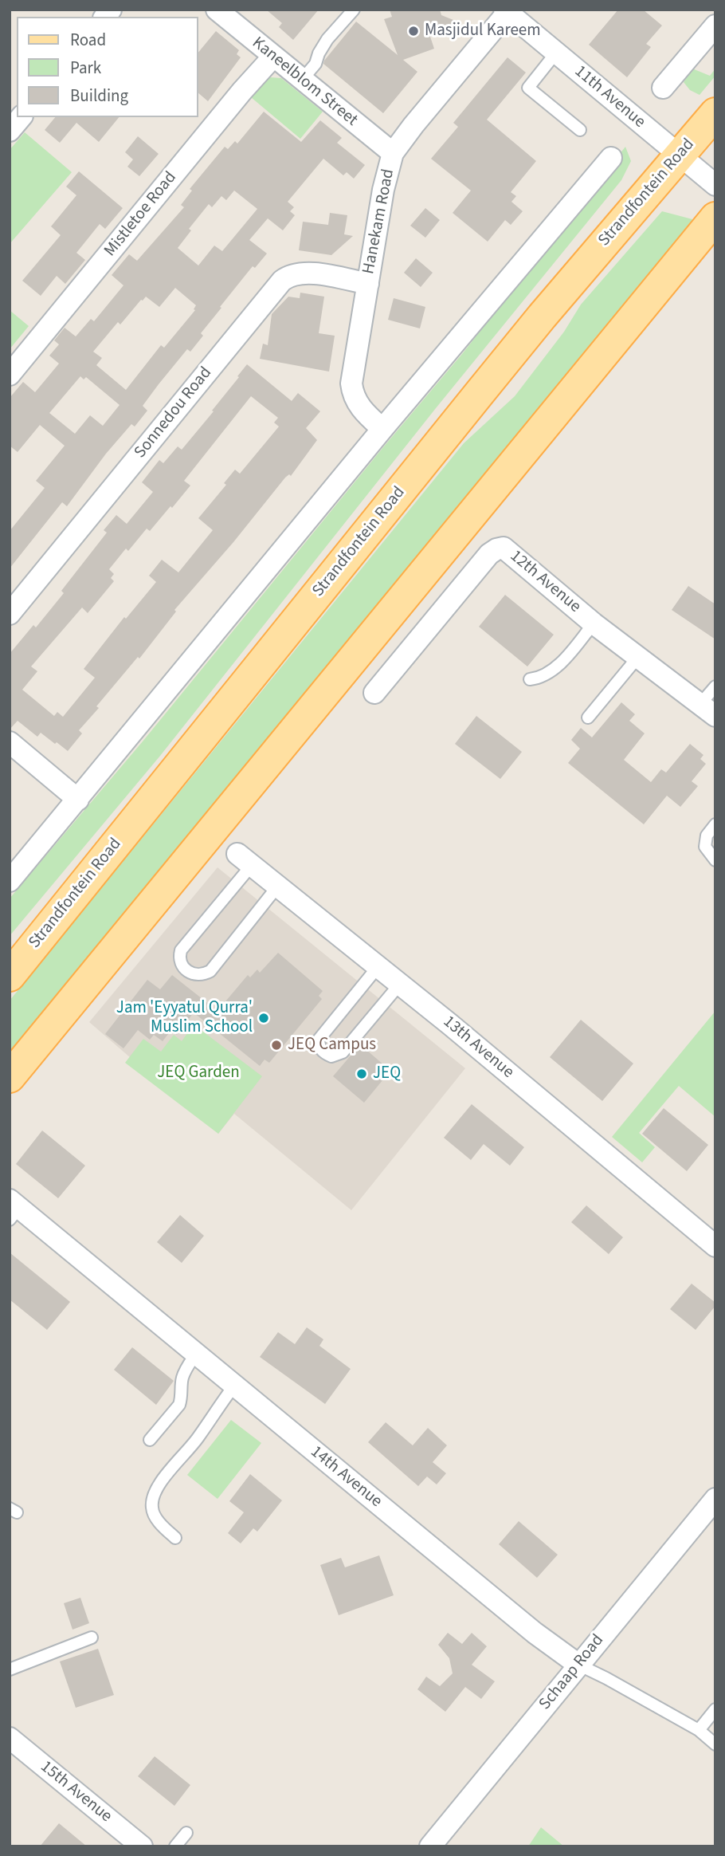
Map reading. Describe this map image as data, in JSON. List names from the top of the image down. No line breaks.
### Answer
{"streets":{"main road":["Strandfontein Road"],"street":["Kaneelblom Street","11th Avenue","Mistletoe Road","Hanekam Road","Sonnedou Road","12th Avenue","13th Avenue","14th Avenue","Schaap Road","15th Avenue"]},"crossings":[["Kaneelblom Street","Mistletoe Road"],["Kaneelblom Street","Hanekam Road"],["11th Avenue","Strandfontein Road"],["11th Avenue","Hanekam Road"],["Hanekam Road","Sonnedou Road"],["14th Avenue","Schaap Road"]],"parks":["JEQ Garden"],"places":["Masjidul Kareem","Jam 'Eyyatul Qurra' Muslim School","JEQ Campus","JEQ"],"legend":["Road","Park","Building"]}
